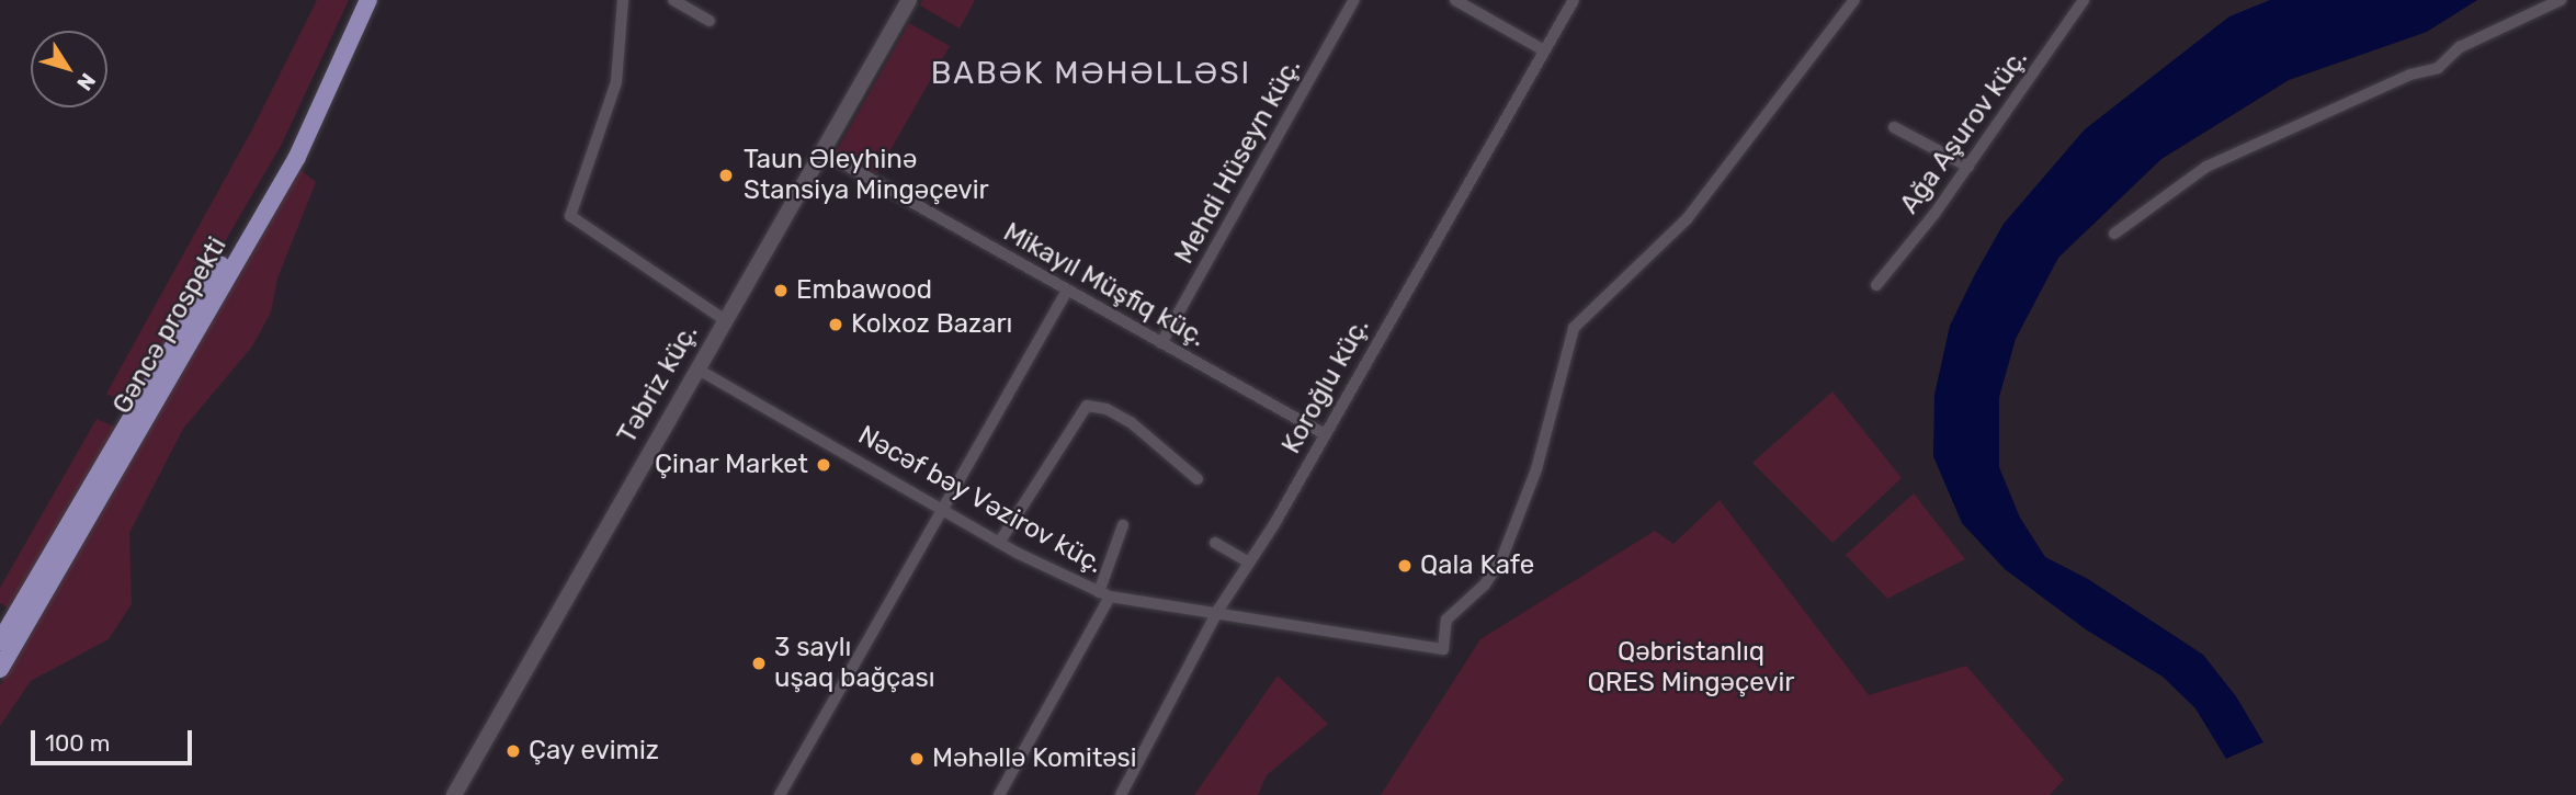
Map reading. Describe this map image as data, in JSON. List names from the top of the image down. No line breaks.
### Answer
{"streets":{"main road":["Gəncə prospekti","Təbriz küç."],"street":["Ağa Aşurov küç.","Mehdi Hüseyn küç.","Mikayıl Müşfiq küç.","Koroğlu küç.","Nəcəf bəy Vəzirov küç."]},"crossings":[["Mehdi Hüseyn küç.","Mikayıl Müşfiq küç."],["Mikayıl Müşfiq küç.","Təbriz küç."],["Mikayıl Müşfiq küç.","Koroğlu küç."],["Təbriz küç.","Nəcəf bəy Vəzirov küç."],["Koroğlu küç.","Nəcəf bəy Vəzirov küç."]],"districts":["BABƏK MƏHƏLLƏSI"],"parks":["Qəbristanlıq QRES Mingəçevir"],"places":["Taun Əleyhinə Stansiya Mingəçevir","Embawood","Kolxoz Bazarı","Çinar Market","Qala Kafe","3 saylı uşaq bağçası","Çay evimiz","Məhəllə Komitəsi"],"scale_bar":"100 m","north":"bottom right"}
